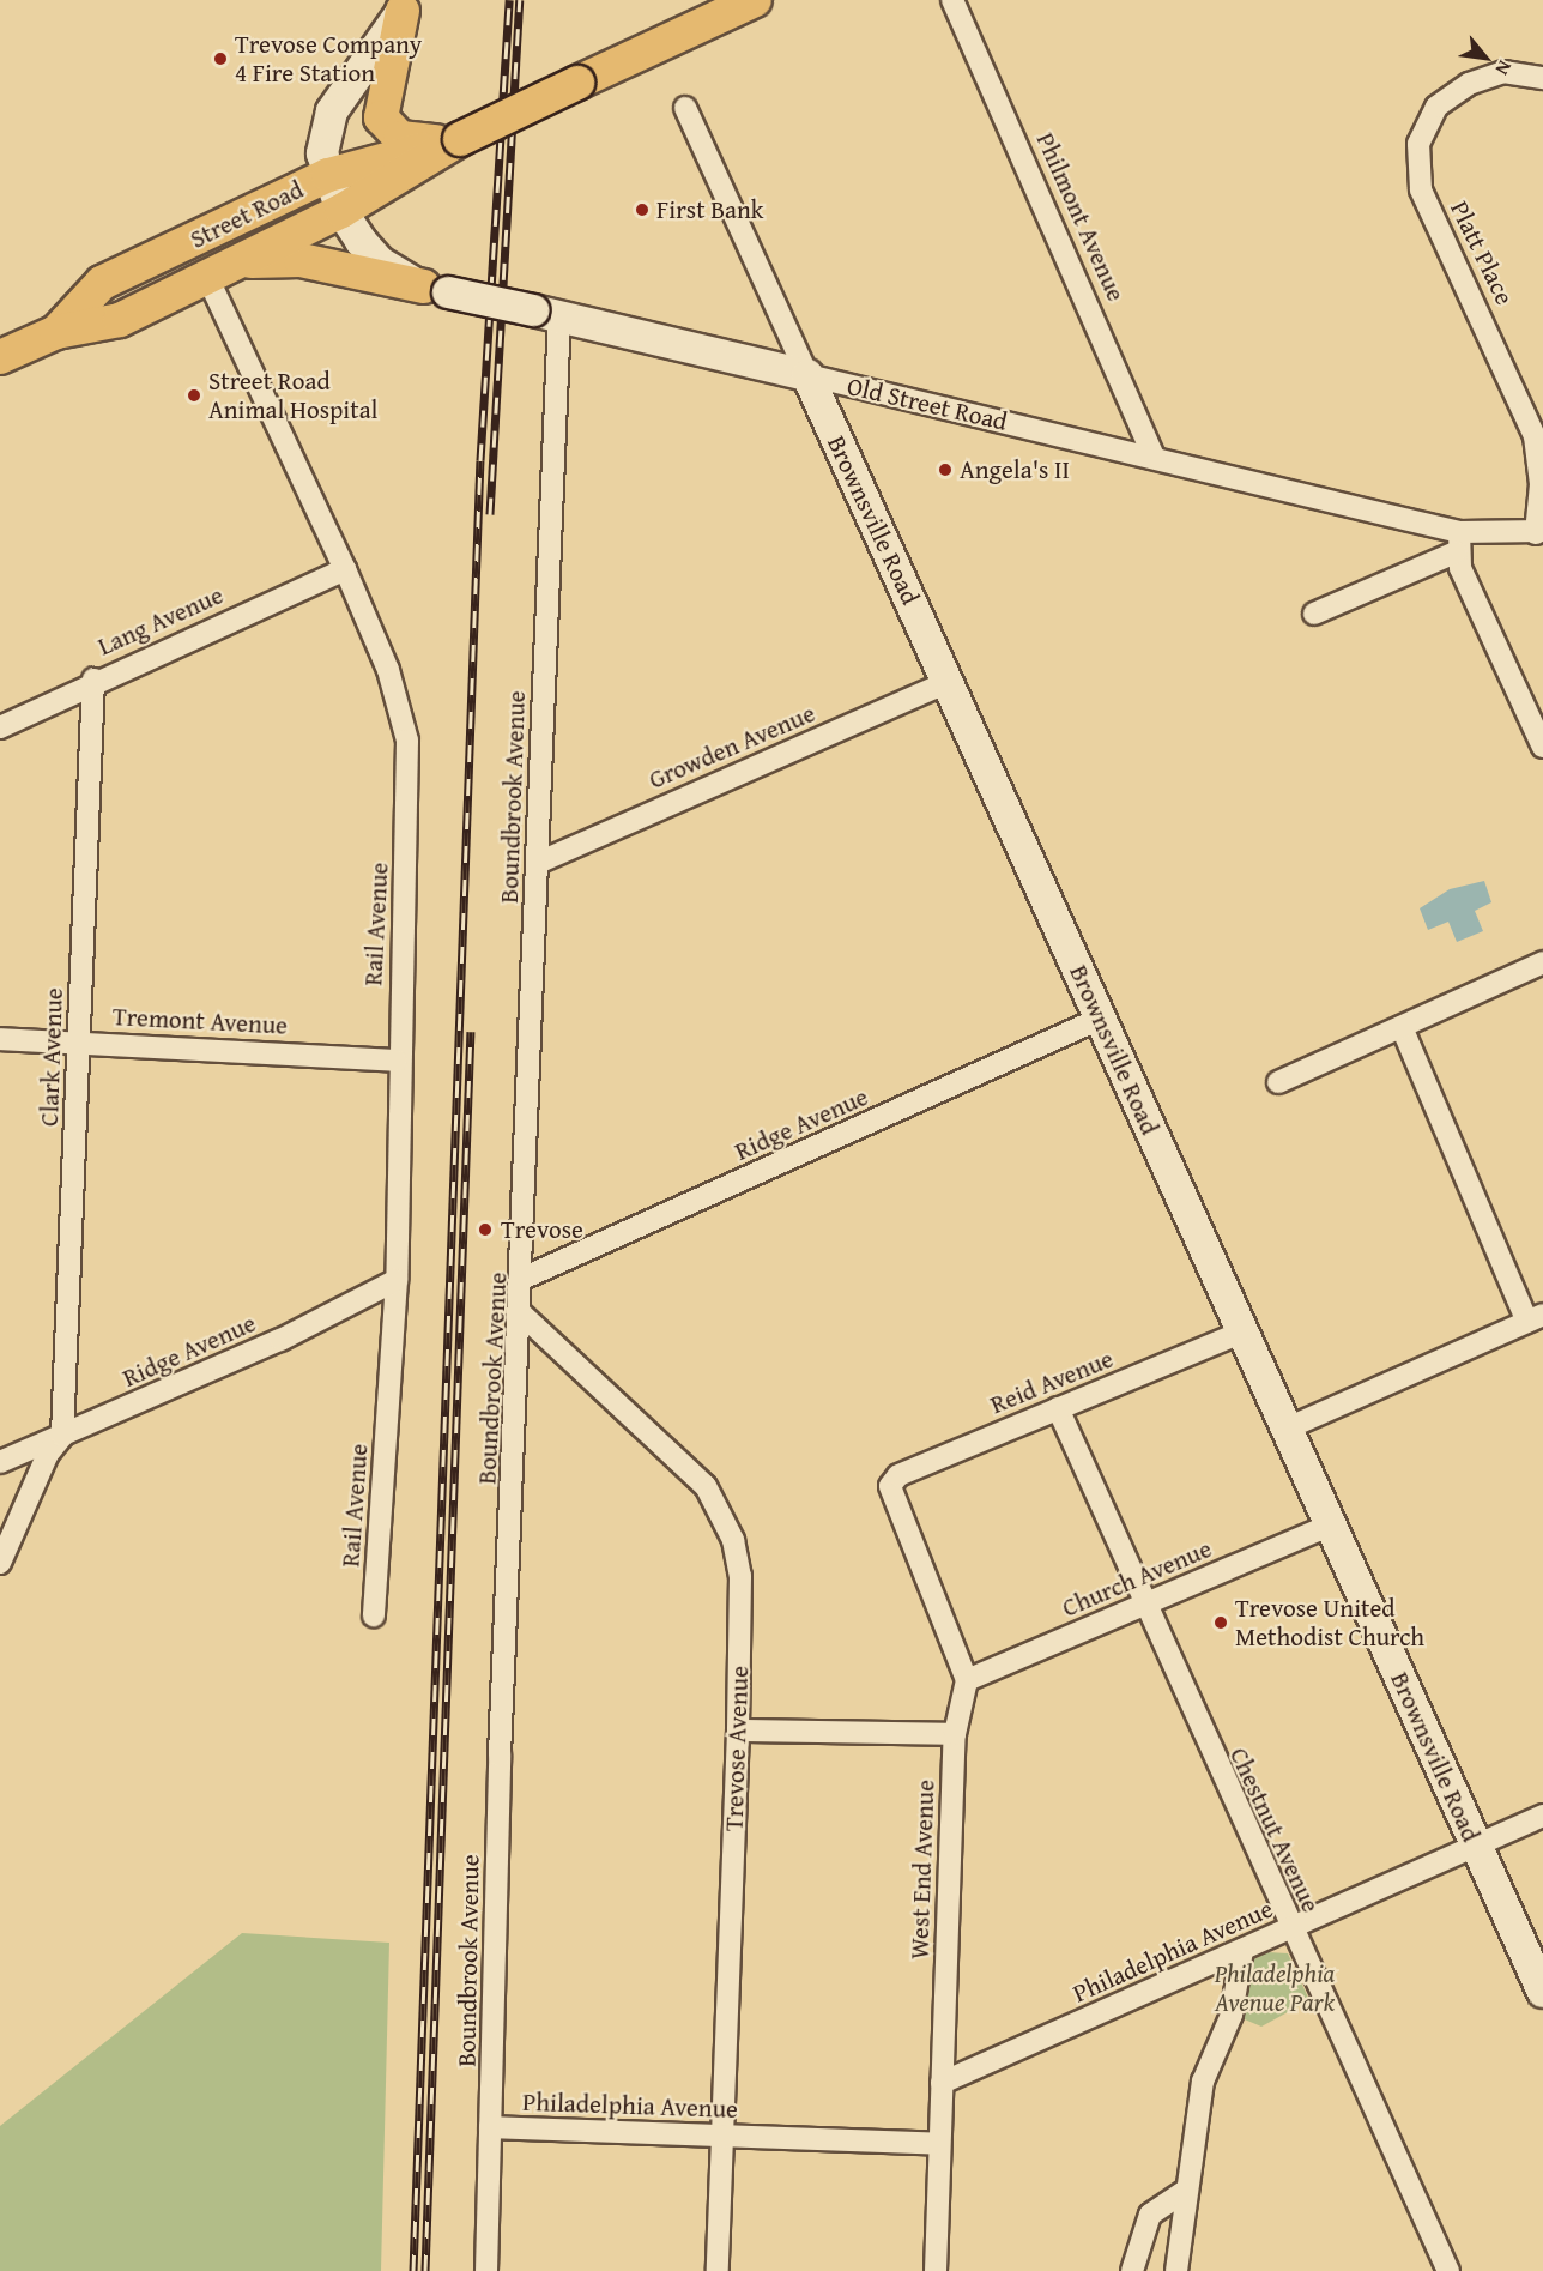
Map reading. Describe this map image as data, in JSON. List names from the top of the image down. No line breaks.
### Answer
{"streets":{"main road":["Street Road"],"street":["Philmont Avenue","Platt Place","Old Street Road","Brownsville Road","Lang Avenue","Growden Avenue","Boundbrook Avenue","Rail Avenue","Tremont Avenue","Clark Avenue","Ridge Avenue","Reid Avenue","Church Avenue","Trevose Avenue","Chestnut Avenue","West End Avenue","Philadelphia Avenue"]},"crossings":[["Street Road","Old Street Road"],["Street Road","Rail Avenue"],["Philmont Avenue","Old Street Road"],["Platt Place","Old Street Road"],["Old Street Road","Brownsville Road"],["Old Street Road","Boundbrook Avenue"],["Brownsville Road","Growden Avenue"],["Brownsville Road","Ridge Avenue"],["Brownsville Road","Reid Avenue"],["Brownsville Road","Church Avenue"],["Brownsville Road","Philadelphia Avenue"],["Lang Avenue","Rail Avenue"],["Lang Avenue","Clark Avenue"],["Growden Avenue","Boundbrook Avenue"],["Boundbrook Avenue","Ridge Avenue"],["Boundbrook Avenue","Trevose Avenue"],["Boundbrook Avenue","Philadelphia Avenue"],["Rail Avenue","Tremont Avenue"],["Rail Avenue","Ridge Avenue"],["Tremont Avenue","Clark Avenue"],["Clark Avenue","Ridge Avenue"],["Reid Avenue","Church Avenue"],["Reid Avenue","Chestnut Avenue"],["Reid Avenue","West End Avenue"],["Church Avenue","Chestnut Avenue"],["Church Avenue","West End Avenue"],["Trevose Avenue","Philadelphia Avenue"],["Chestnut Avenue","Philadelphia Avenue"],["West End Avenue","Philadelphia Avenue"]],"parks":["Philadelphia Avenue Park"],"places":["Trevose Company 4 Fire Station","First Bank","Street Road Animal Hospital","Angela's II","Trevose","Trevose United Methodist Church"],"north":"bottom right"}
